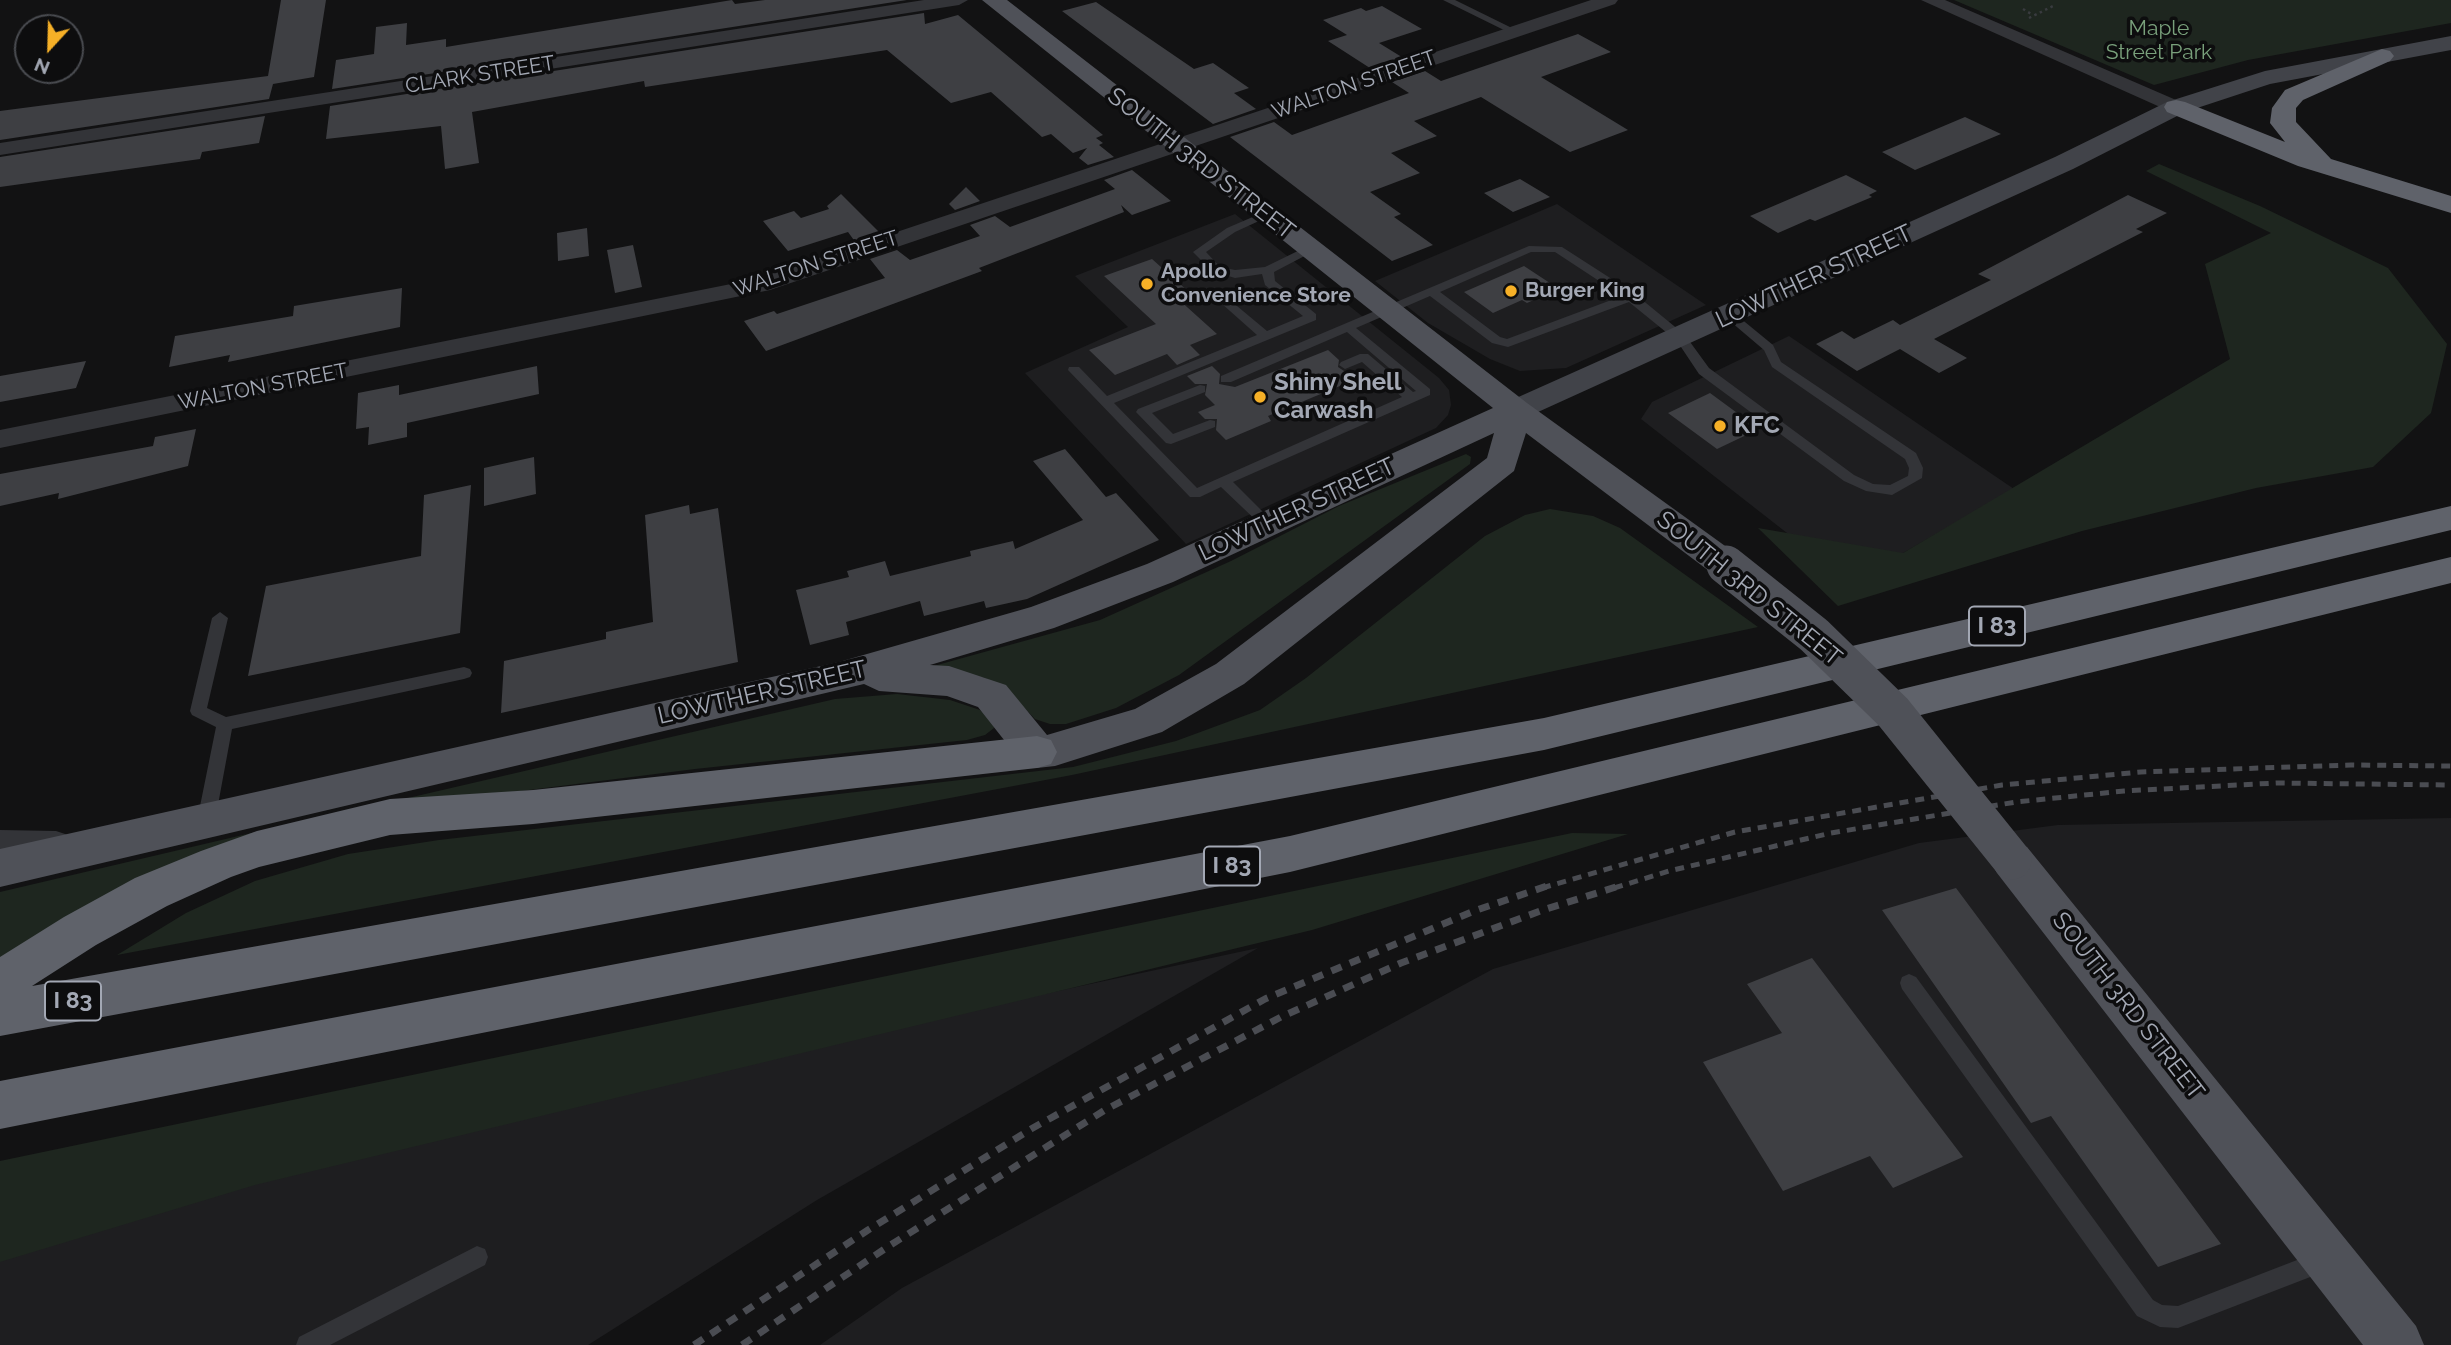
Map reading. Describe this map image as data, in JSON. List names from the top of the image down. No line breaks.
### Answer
{"streets":{"highway":["I 83"],"main road":["SOUTH 3RD STREET","LOWTHER STREET"],"street":["CLARK STREET","WALTON STREET"]},"crossings":[["WALTON STREET","SOUTH 3RD STREET"],["SOUTH 3RD STREET","LOWTHER STREET"]],"parks":["Maple Street Park"],"places":["Apollo Convenience Store","Burger King","Shiny Shell Carwash","KFC"],"north":"bottom"}
